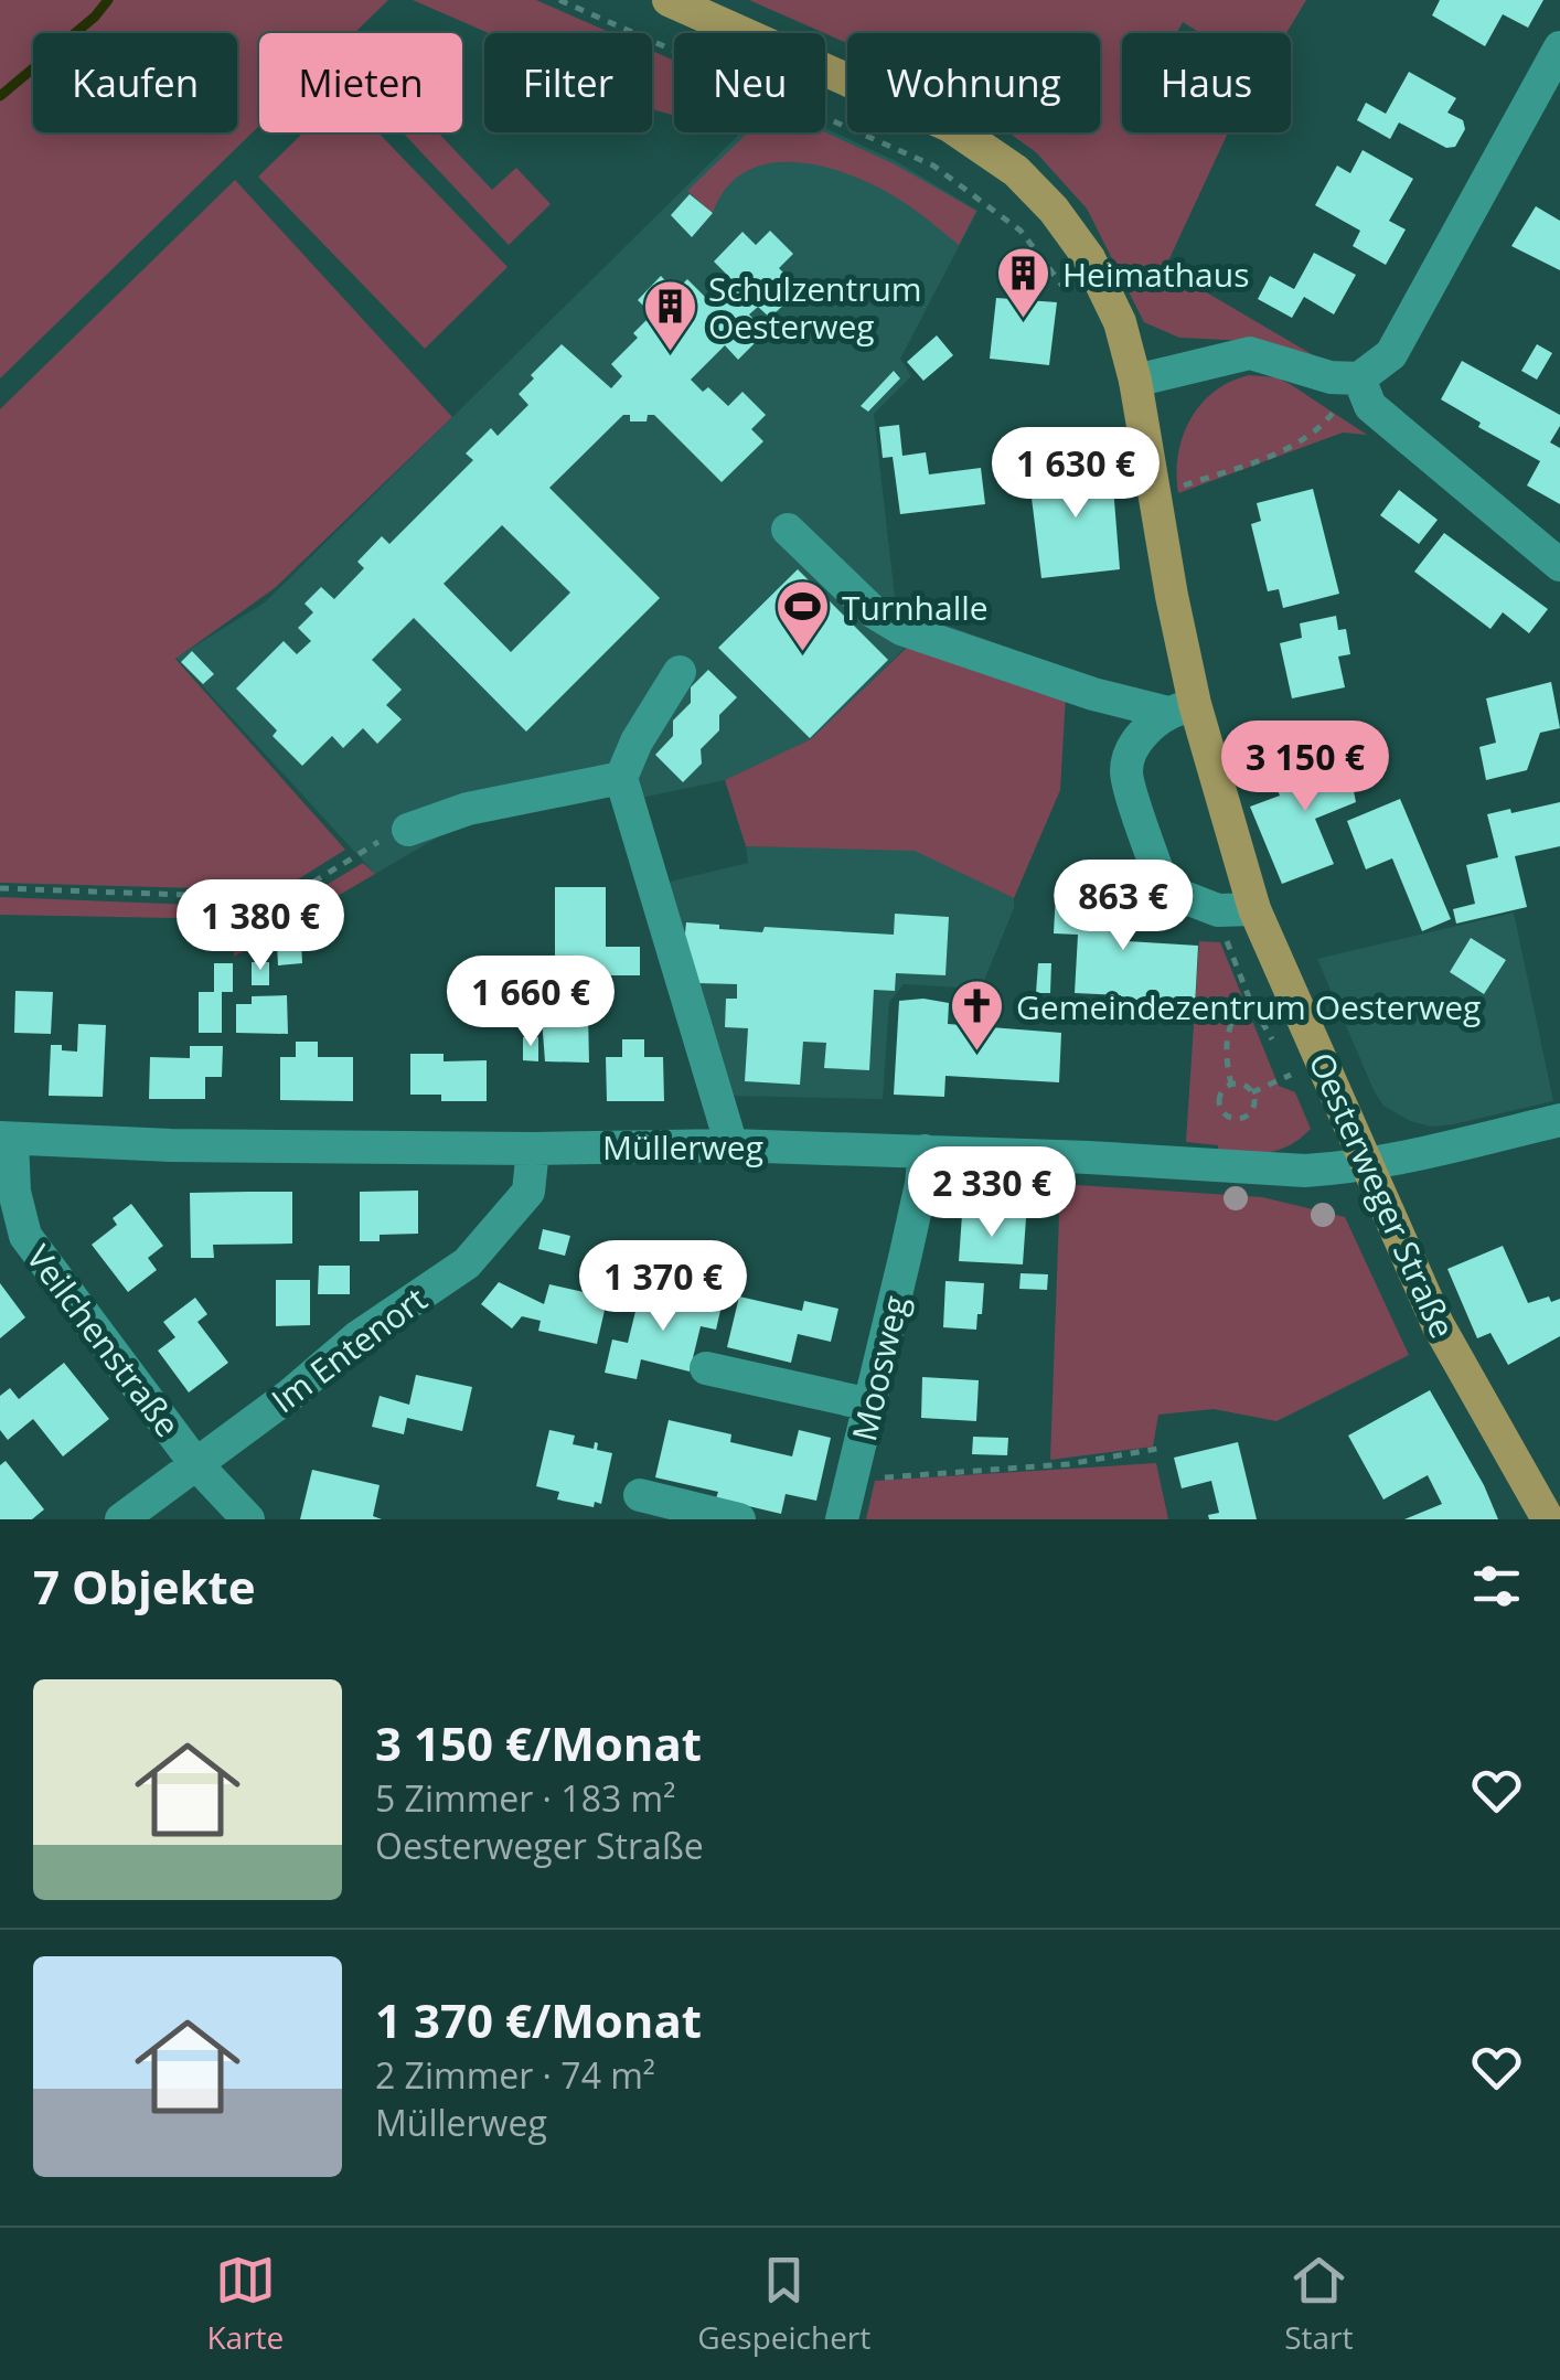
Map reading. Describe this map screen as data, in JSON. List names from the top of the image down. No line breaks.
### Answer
{"streets":{"main road":["Oesterweger Straße"],"street":["Müllerweg","Veilchenstraße","Im Entenort","Moosweg"]},"crossings":[["Müllerweg","Oesterweger Straße"],["Müllerweg","Veilchenstraße"],["Müllerweg","Im Entenort"],["Müllerweg","Moosweg"],["Veilchenstraße","Im Entenort"]],"places":{"building":["Heimathaus","Schulzentrum Oesterweg"],"sports":["Turnhalle"],"church":["Gemeindezentrum Oesterweg"]},"page":{"chip":["Kaufen","Mieten","Filter","Neu","Wohnung","Haus"],"price":["1 630 €","3 150 €","863 €","1 380 €","1 660 €","2 330 €","1 370 €"],"heading":"7 Objekte","list":[{"name":"3 150 €/Monat","note":"5 Zimmer · 183 m² · Oesterweger Straße"},{"name":"1 370 €/Monat","note":"2 Zimmer · 74 m² · Müllerweg"}],"tabs":["Karte","Gespeichert","Start"]}}
